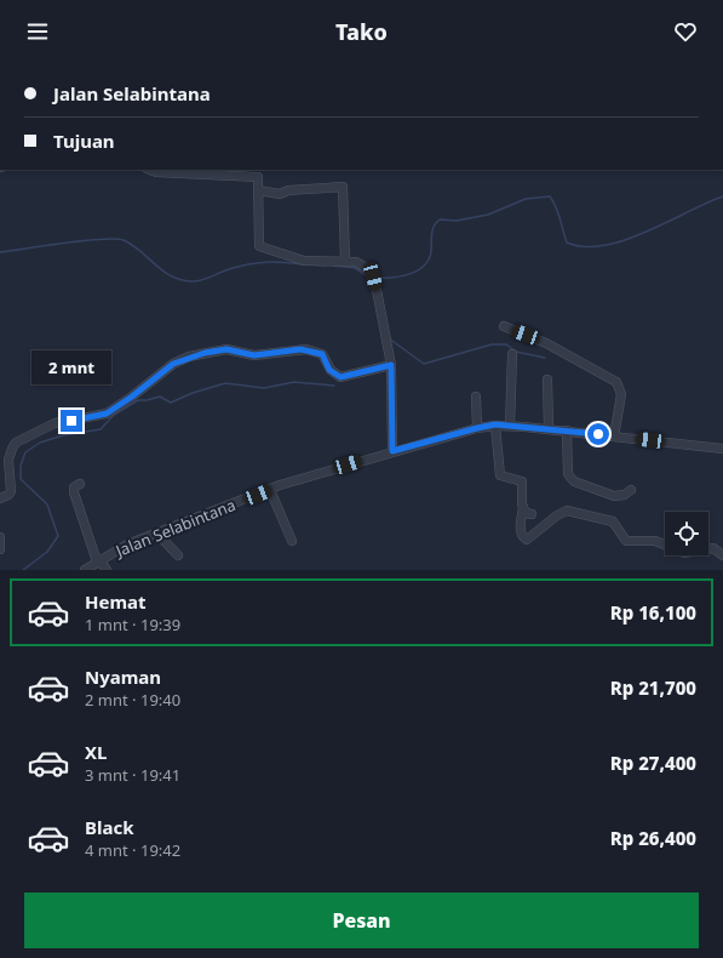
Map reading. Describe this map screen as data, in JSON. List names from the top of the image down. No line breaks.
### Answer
{"streets":{"street":["Jalan Selabintana"]},"page":{"header":"Tako","banner":["Jalan Selabintana","Tujuan"],"bubble":"2 mnt","list":[{"name":"Hemat","note":"1 mnt · 19:39","value":"Rp 16,100"},{"name":"Nyaman","note":"2 mnt · 19:40","value":"Rp 21,700"},{"name":"XL","note":"3 mnt · 19:41","value":"Rp 27,400"},{"name":"Black","note":"4 mnt · 19:42","value":"Rp 26,400"}],"buttons":"Pesan"}}
